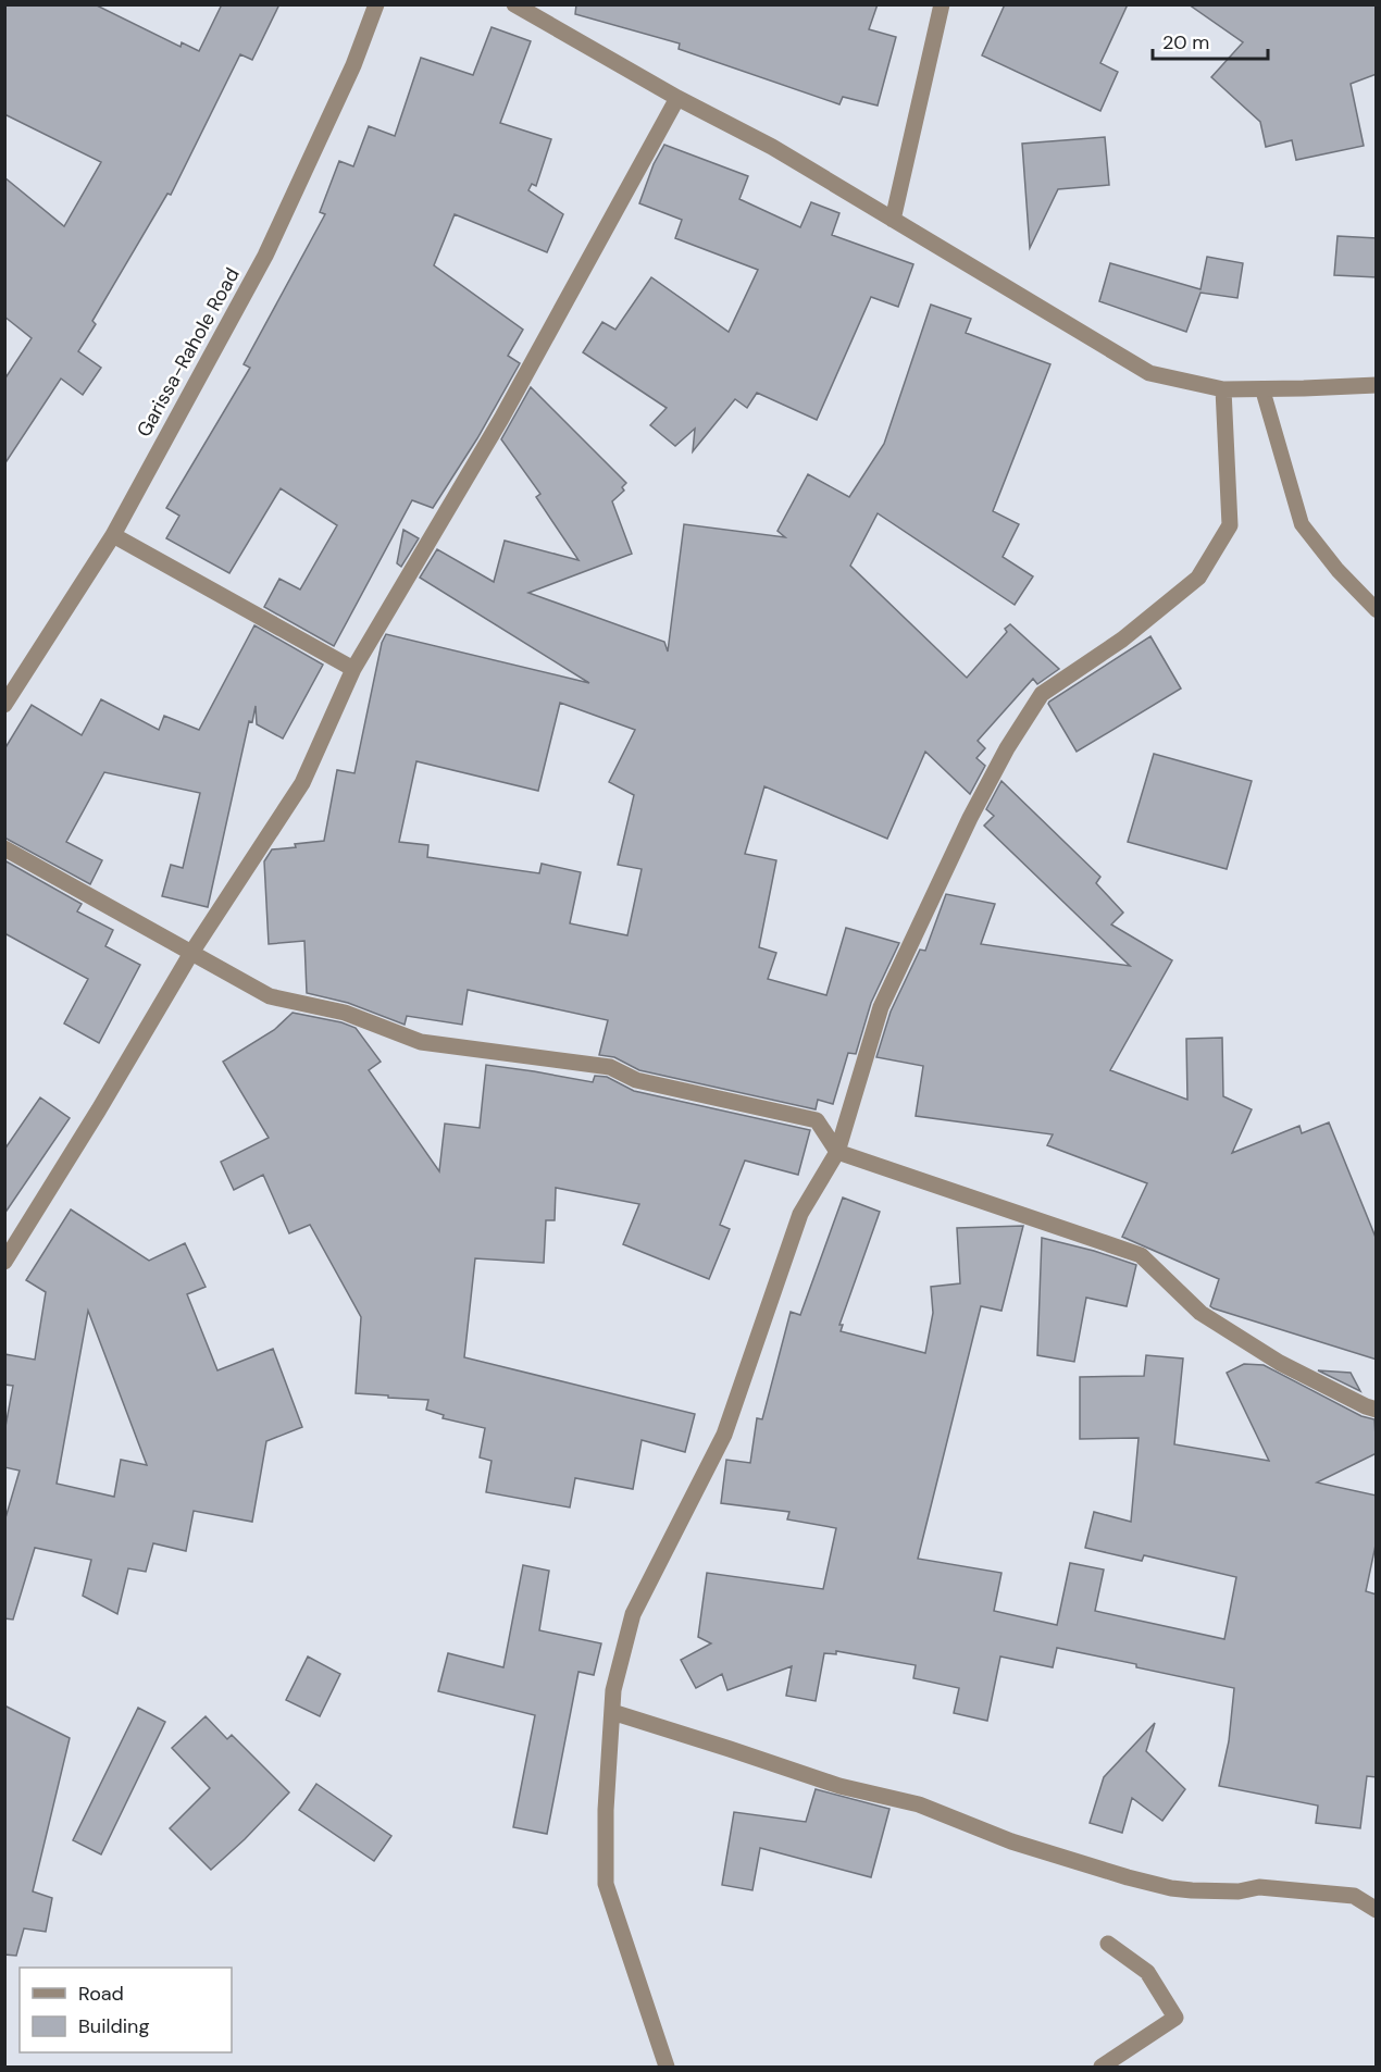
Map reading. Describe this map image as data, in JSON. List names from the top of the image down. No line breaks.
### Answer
{"streets":{"street":["Garissa-Rahole Road"]},"legend":["Road","Building"],"scale_bar":"20 m"}
